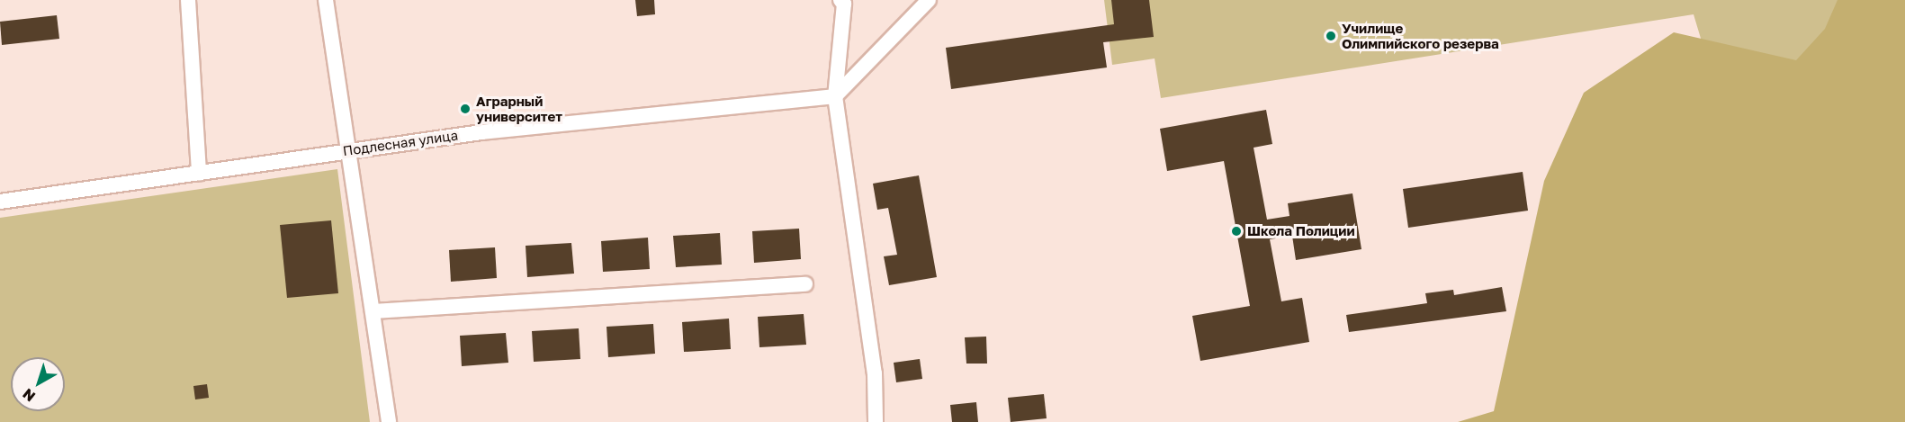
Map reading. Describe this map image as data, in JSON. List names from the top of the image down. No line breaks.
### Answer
{"streets":{"street":["Подлесная улица"]},"places":["Училище Олимпийского резерва","Аграрный университет","Школа Полиции"],"north":"bottom left"}
